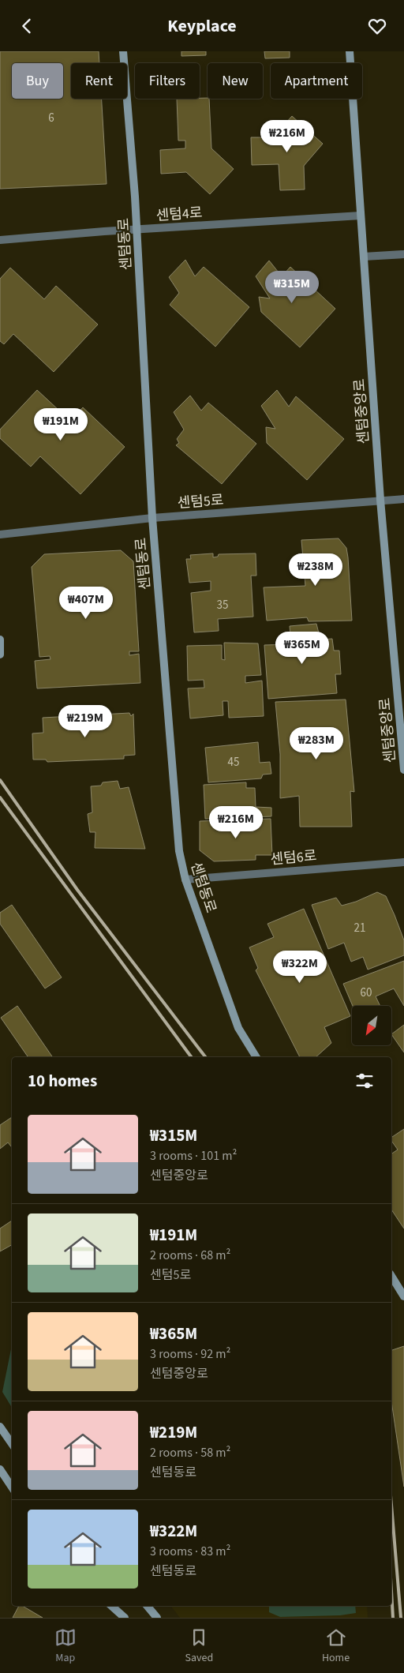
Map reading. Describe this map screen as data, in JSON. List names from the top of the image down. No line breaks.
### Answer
{"streets":{"street":["센텀4로","센텀동로","센텀중앙로","센텀5로","센텀6로"]},"crossings":[["센텀4로","센텀동로"],["센텀4로","센텀중앙로"],["센텀동로","센텀5로"],["센텀동로","센텀6로"],["센텀중앙로","센텀5로"]],"house_numbers":["6","35","45","21","60"],"north":"bottom left","page":{"header":"Keyplace","chip":["Buy","Rent","Filters","New","Apartment"],"price":["₩216M","₩315M","₩191M","₩238M","₩407M","₩365M","₩219M","₩283M","₩216M","₩322M"],"heading":"10 homes","list":[{"name":"₩315M","note":"3 rooms · 101 m² · 센텀중앙로"},{"name":"₩191M","note":"2 rooms · 68 m² · 센텀5로"},{"name":"₩365M","note":"3 rooms · 92 m² · 센텀중앙로"},{"name":"₩219M","note":"2 rooms · 58 m² · 센텀동로"},{"name":"₩322M","note":"3 rooms · 83 m² · 센텀동로"}],"tabs":["Map","Saved","Home"]}}
